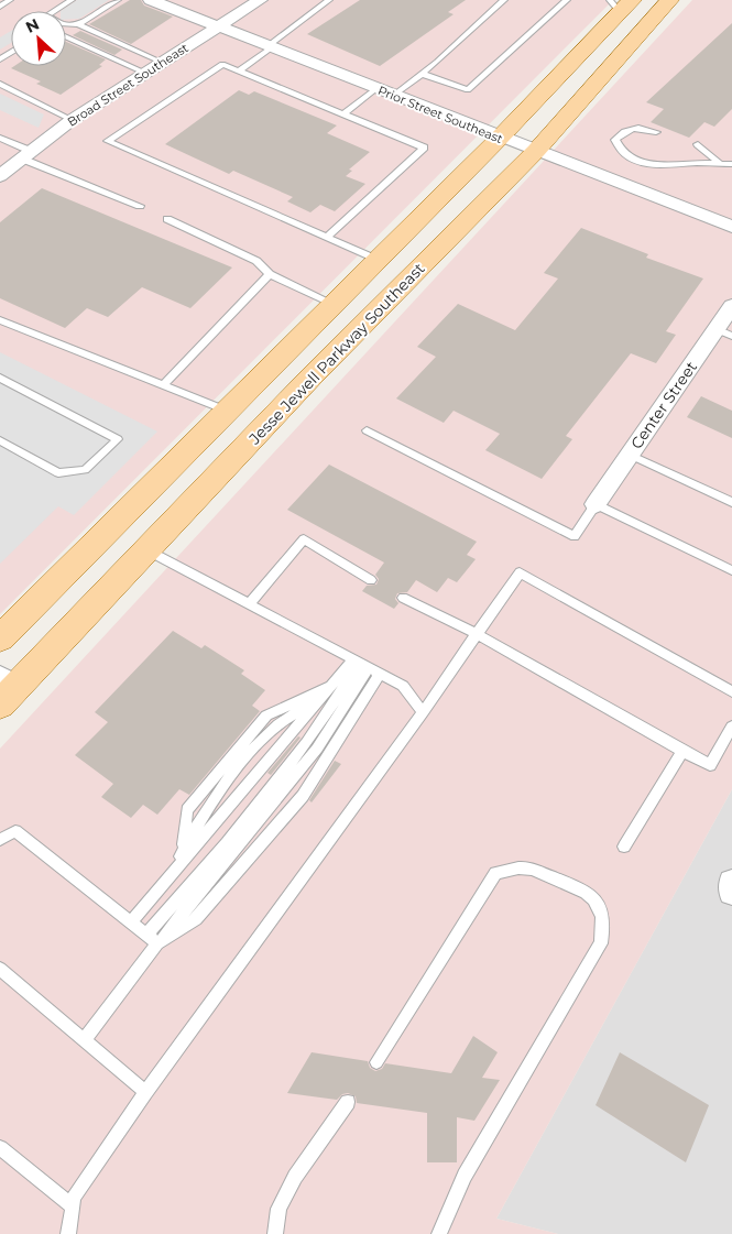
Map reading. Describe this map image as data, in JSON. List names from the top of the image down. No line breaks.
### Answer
{"streets":{"main road":["Jesse Jewell Parkway Southeast"],"street":["Broad Street Southeast","Prior Street Southeast","Center Street"]},"crossings":[["Broad Street Southeast","Prior Street Southeast"],["Prior Street Southeast","Jesse Jewell Parkway Southeast"]],"north":"top left"}
